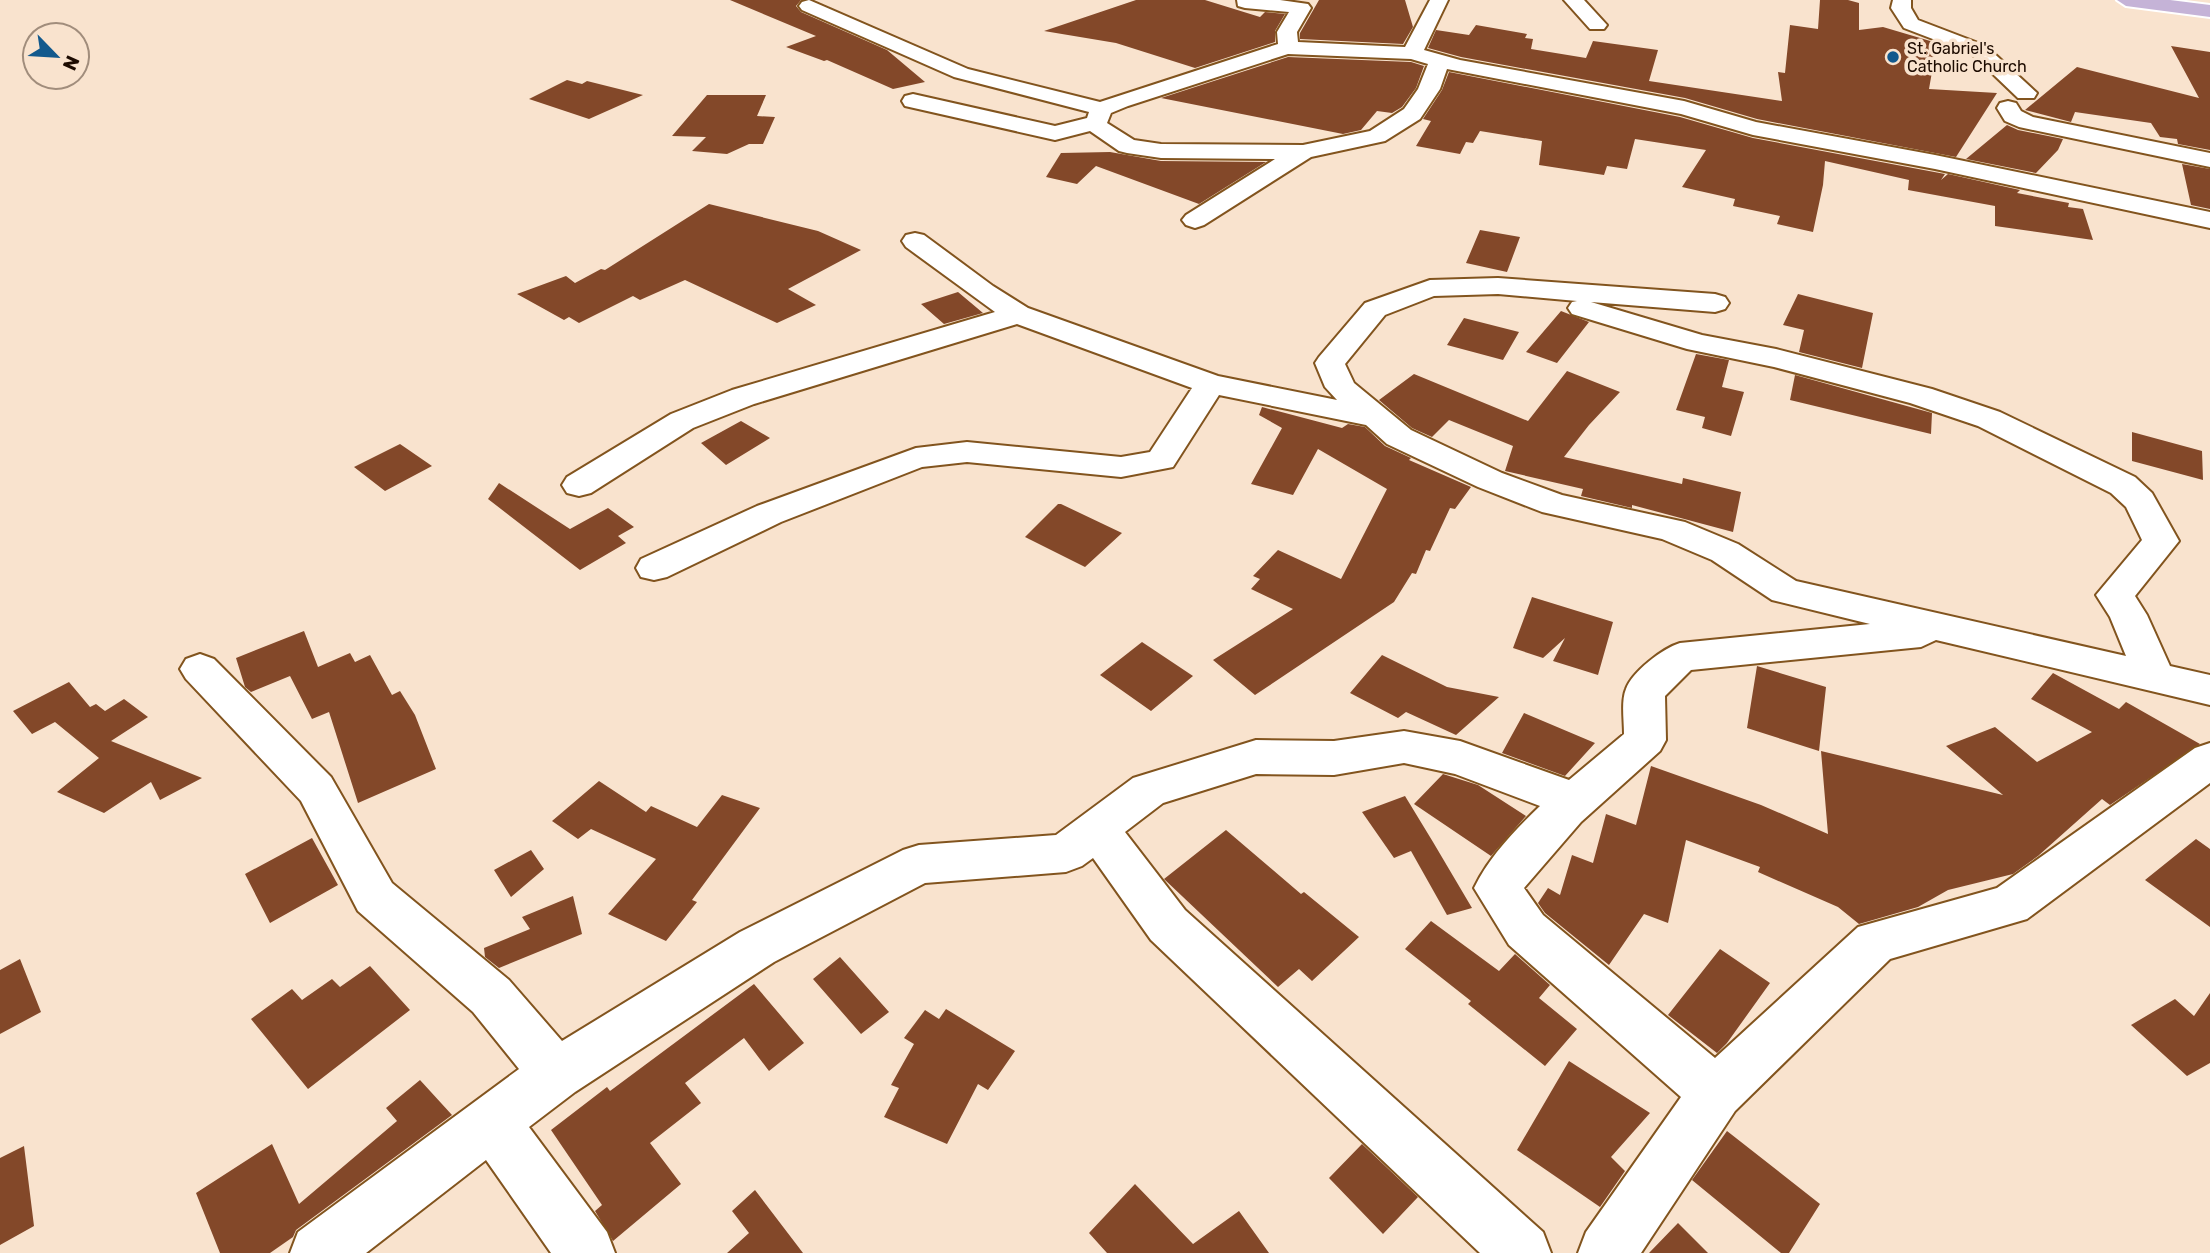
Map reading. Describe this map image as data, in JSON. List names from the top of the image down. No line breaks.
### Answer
{"places":["St. Gabriel's Catholic Church"],"north":"bottom right"}
